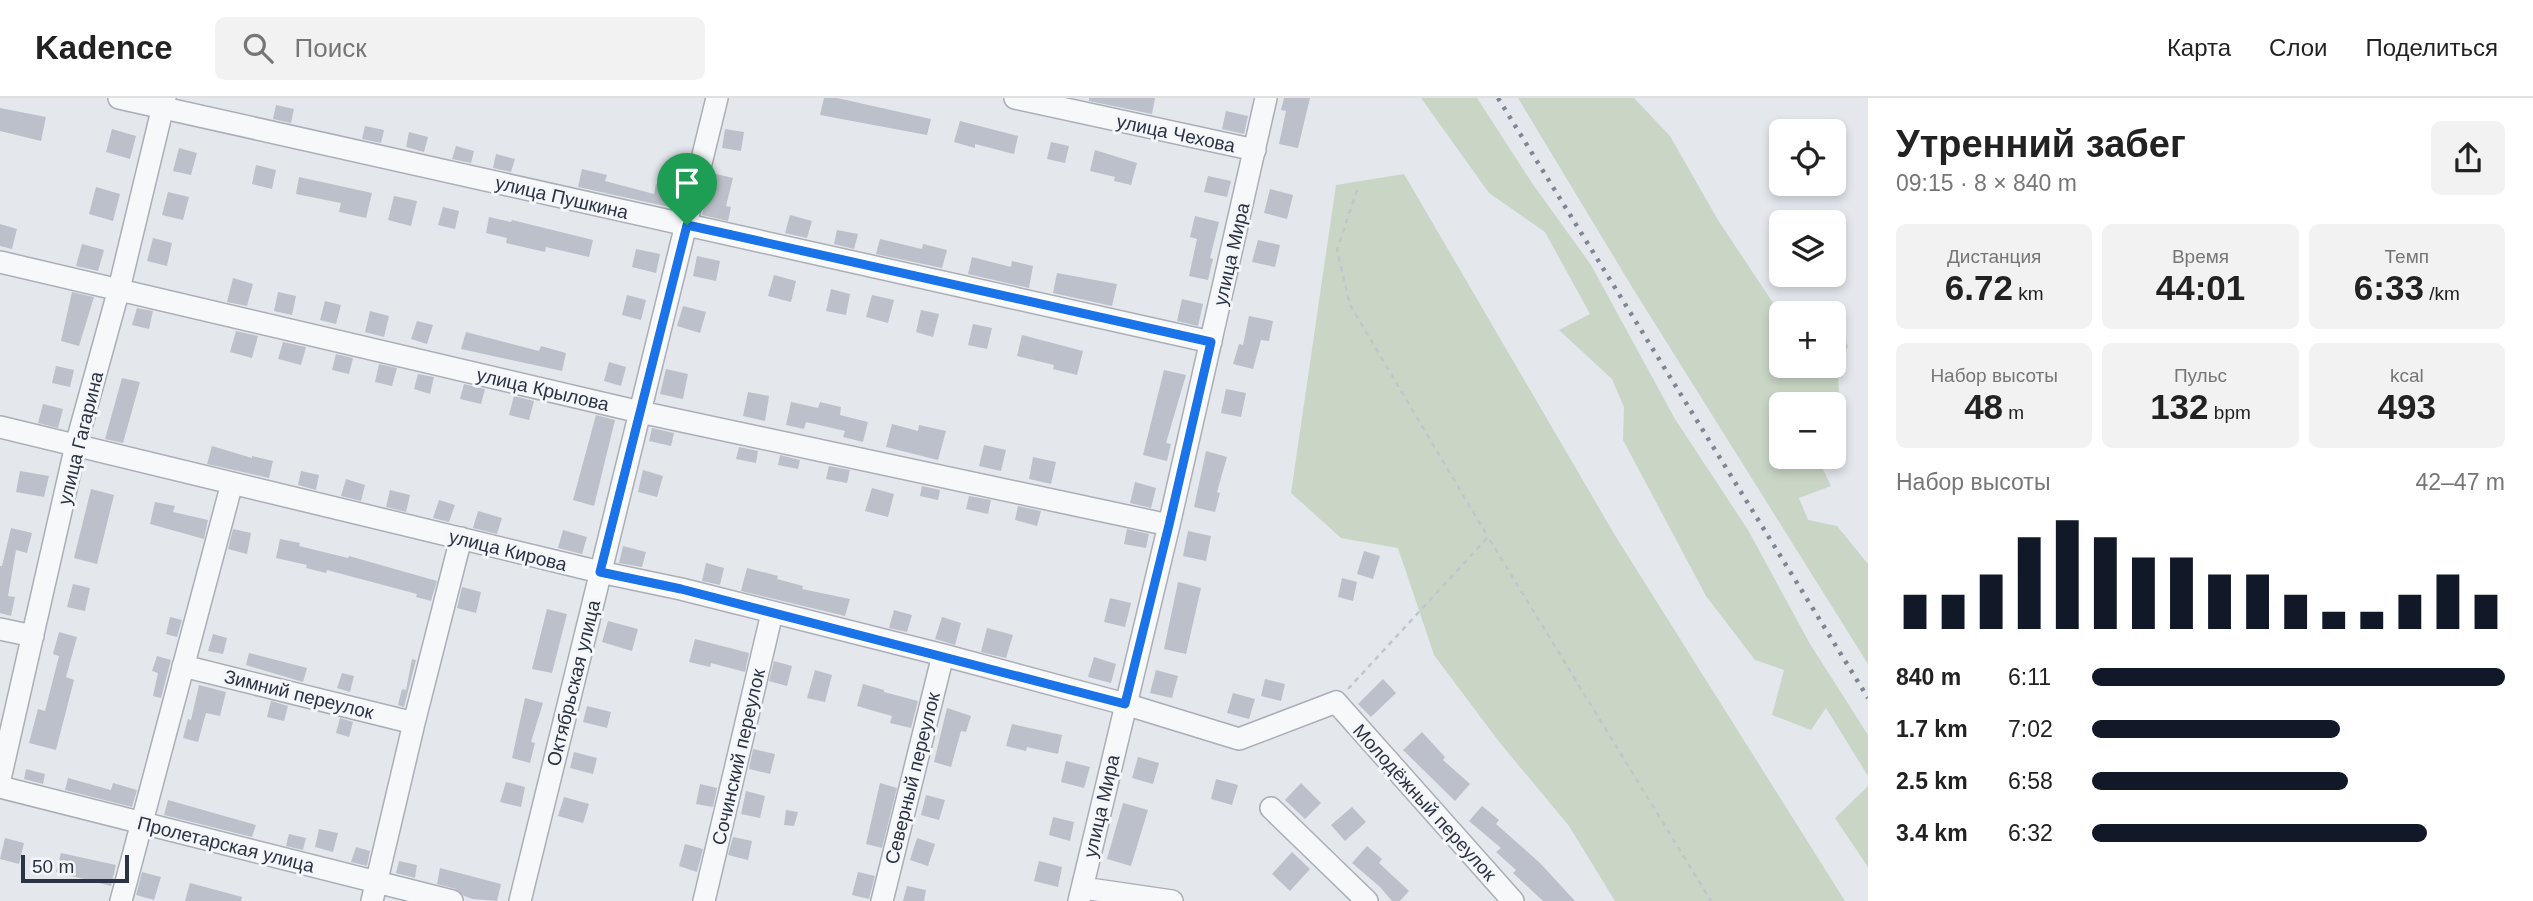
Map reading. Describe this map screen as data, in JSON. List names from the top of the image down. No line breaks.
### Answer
{"streets":{"street":["улица Чехова","улица Пушкина","улица Мира","улица Крылова","улица Гагарина","улица Кирова","Октябрьская улица","Зимний переулок","Сочинский переулок","Северный переулок","Молодёжный переулок","Пролетарская улица"]},"crossings":[["улица Чехова","улица Мира"],["улица Пушкина","улица Мира"],["улица Пушкина","улица Гагарина"],["улица Пушкина","Октябрьская улица"],["улица Мира","улица Крылова"],["улица Мира","улица Кирова"],["улица Крылова","улица Гагарина"],["улица Крылова","Октябрьская улица"],["улица Гагарина","улица Кирова"],["улица Кирова","Октябрьская улица"],["улица Кирова","Сочинский переулок"],["улица Кирова","Северный переулок"],["улица Кирова","Молодёжный переулок"]],"scale_bar":"50 m","page":{"header":"Kadence","search":"Поиск","nav":["Карта","Слои","Поделиться"],"heading":["Утренний забег","09:15 · 8 × 840 m"],"map_buttons":["+","−"],"stats":[["Дистанция","6.72 km"],["Время","44:01"],["Темп","6:33 /km"],["Набор высоты","48 m"],["Пульс","132 bpm"],["kcal","493"]],"chart":["Набор высоты","42–47 m"],"list":[{"name":"840 m","note":"6:11"},{"name":"1.7 km","note":"7:02"},{"name":"2.5 km","note":"6:58"},{"name":"3.4 km","note":"6:32"}],"scale":"50 m"}}
